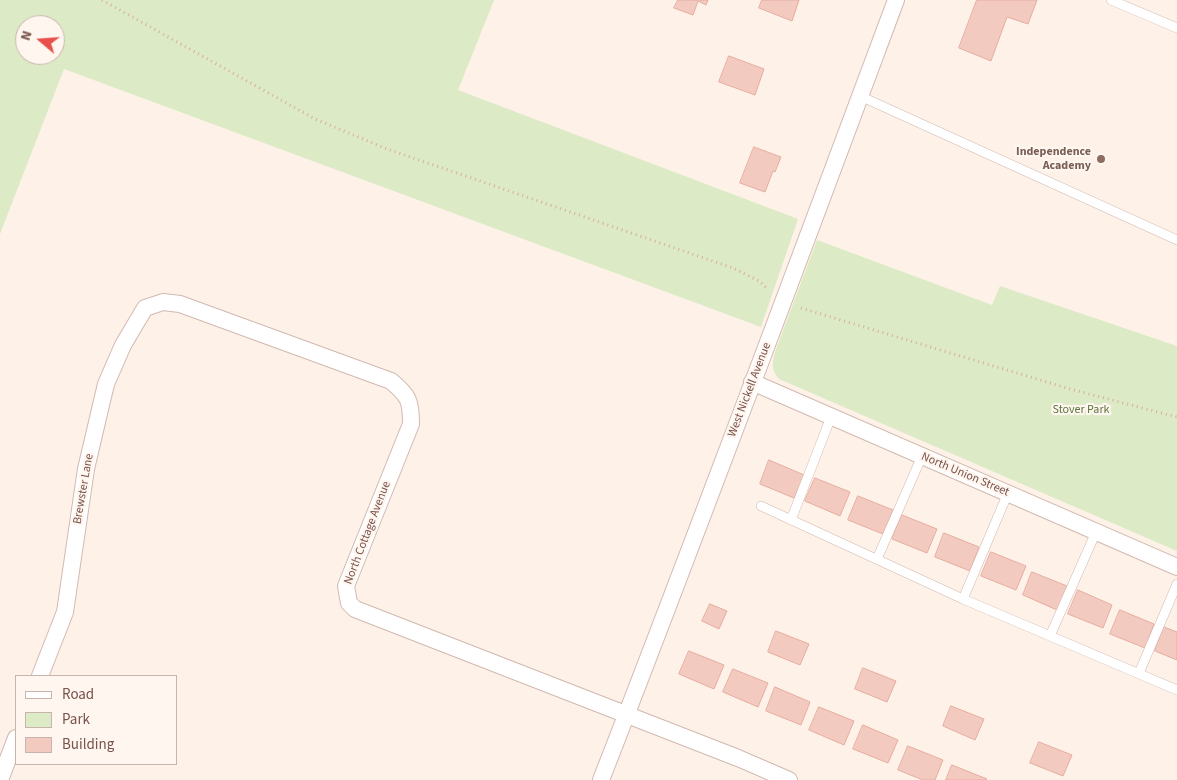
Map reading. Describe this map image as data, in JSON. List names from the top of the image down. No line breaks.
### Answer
{"streets":{"street":["West Nickell Avenue","North Union Street","Brewster Lane","North Cottage Avenue"]},"crossings":[["West Nickell Avenue","North Union Street"],["West Nickell Avenue","North Cottage Avenue"],["Brewster Lane","North Cottage Avenue"]],"parks":["Stover Park"],"places":["Independence Academy"],"legend":["Road","Park","Building"],"north":"left"}
